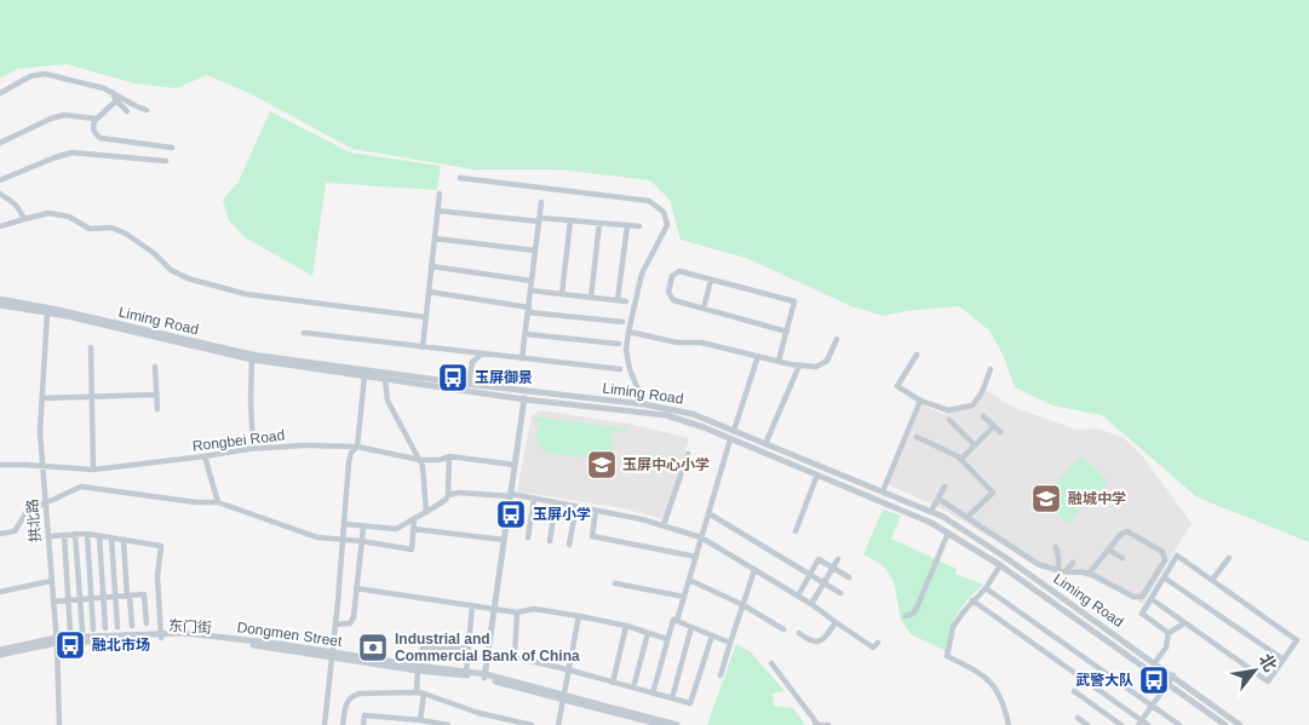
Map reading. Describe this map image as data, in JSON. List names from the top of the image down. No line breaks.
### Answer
{"streets":{"street":["Liming Road","Rongbei Road","拱北路","东门街"]},"crossings":[["Liming Road","拱北路"],["Rongbei Road","拱北路"],["拱北路","东门街"]],"places":{"bus stop":["玉屏御景","玉屏小学","融北市场","武警大队"],"school or university":["玉屏中心小学","融城中学"],"bank":["Industrial and Commercial Bank of China"]},"north":"top right"}
